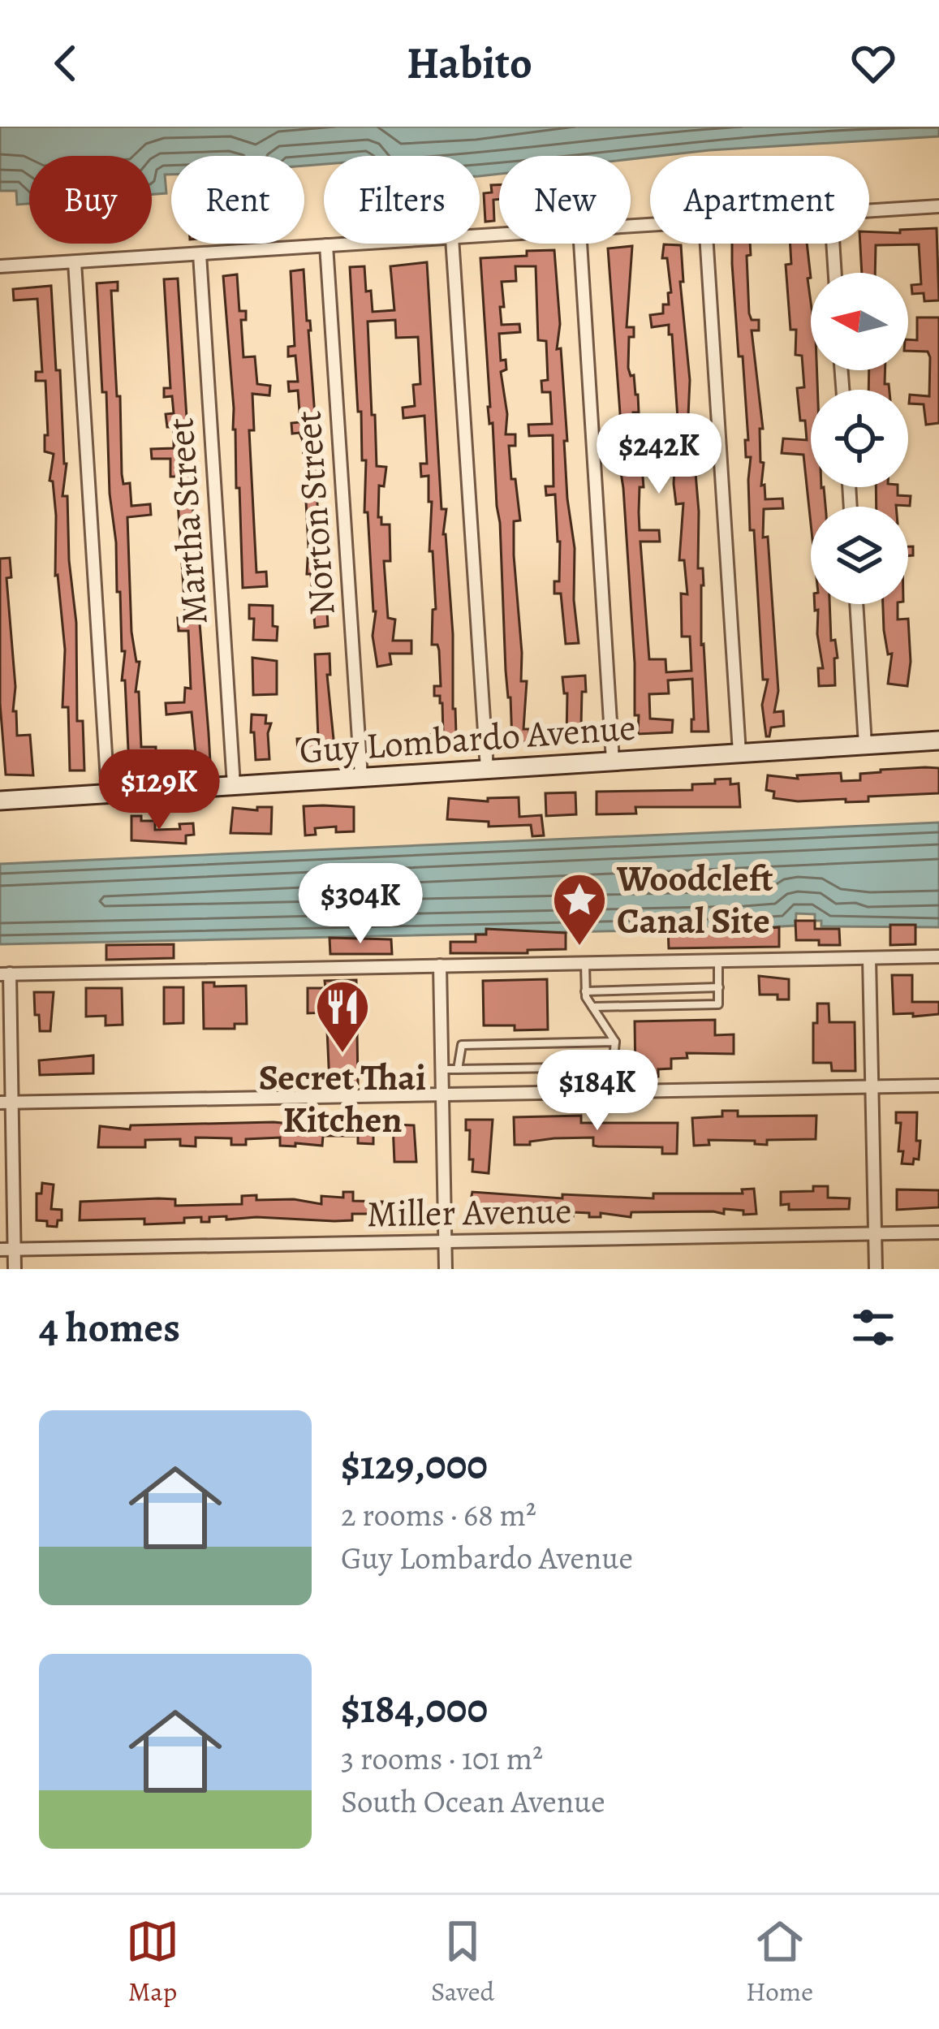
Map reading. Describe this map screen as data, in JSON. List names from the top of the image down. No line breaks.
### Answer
{"streets":{"street":["Norton Street","Martha Street","Guy Lombardo Avenue","Miller Avenue"]},"crossings":[["Norton Street","Guy Lombardo Avenue"],["Martha Street","Guy Lombardo Avenue"]],"places":{"place":["Woodcleft Canal Site"],"restaurant":["Secret Thai Kitchen"]},"north":"left","page":{"header":"Habito","chip":["Buy","Rent","Filters","New","Apartment"],"price":["$242K","$129K","$304K","$184K"],"heading":"4 homes","list":[{"name":"$129,000","note":"2 rooms · 68 m² · Guy Lombardo Avenue"},{"name":"$184,000","note":"3 rooms · 101 m² · South Ocean Avenue"}],"tabs":["Map","Saved","Home"]}}
